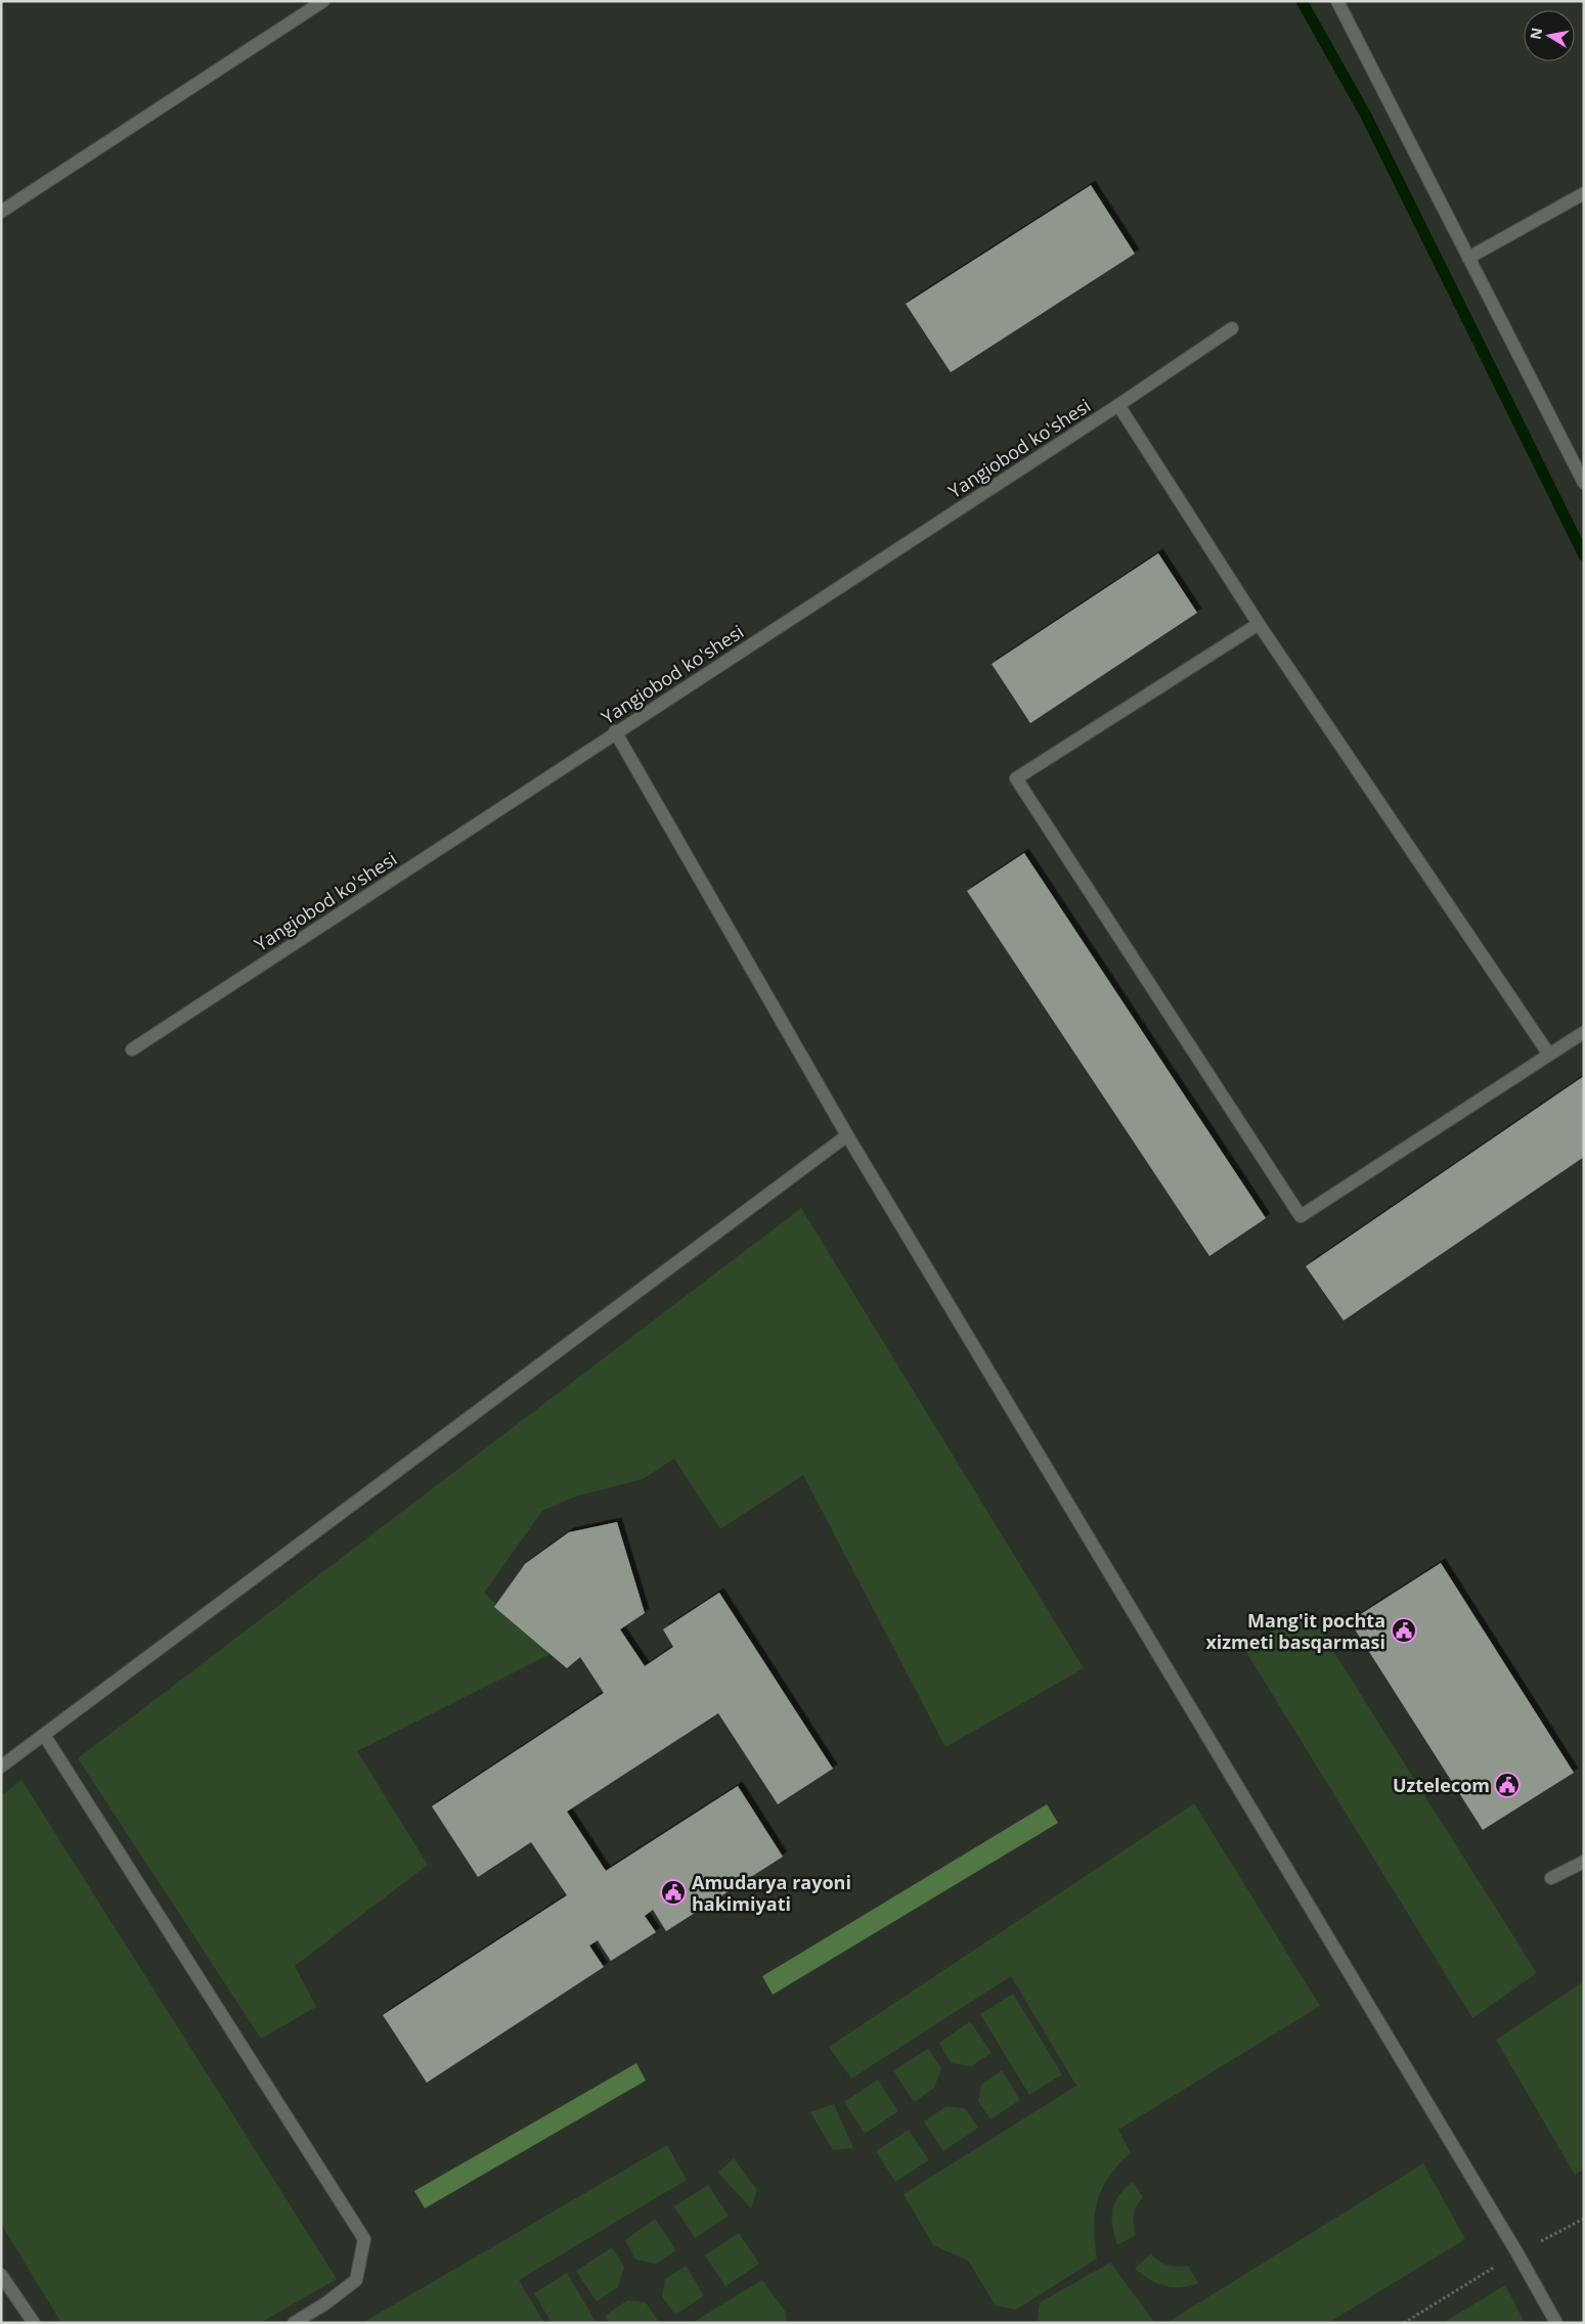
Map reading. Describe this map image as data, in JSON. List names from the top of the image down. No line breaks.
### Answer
{"streets":{"street":["Yangiobod ko'shesi"]},"places":{"public building":["Mang'it pochta xizmeti basqarmasi","Uztelecom","Amudarya rayoni hakimiyati"]},"north":"left"}
